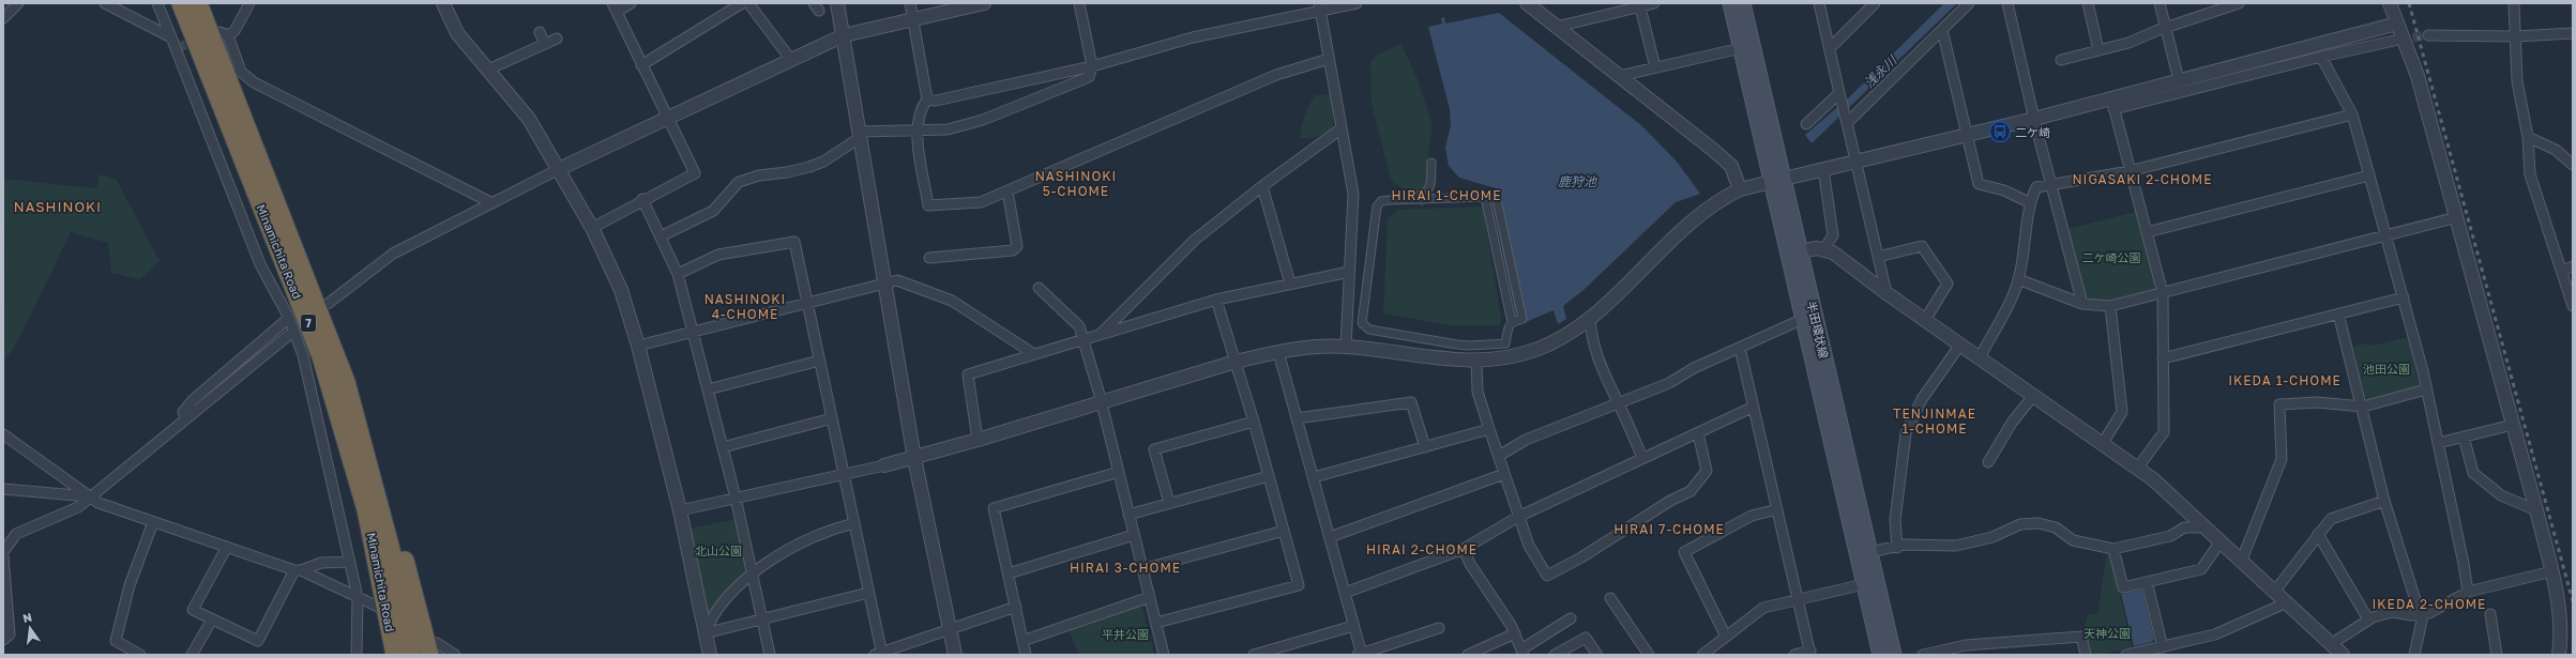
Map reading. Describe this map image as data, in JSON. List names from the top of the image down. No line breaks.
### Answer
{"streets":{"highway":["Minamichita Road","7"],"main road":["半田環状線"]},"districts":["NASHINOKI 5-CHOME","NIGASAKI 2-CHOME","HIRAI 1-CHOME","NASHINOKI","NASHINOKI 4-CHOME","IKEDA 1-CHOME","TENJINMAE 1-CHOME","HIRAI 7-CHOME","HIRAI 2-CHOME","HIRAI 3-CHOME","IKEDA 2-CHOME"],"water":["浅永川","鹿狩池"],"parks":["二ケ崎公園","池田公園","北山公園","天神公園","平井公園"],"places":{"bus stop":["二ケ崎"]},"north":"top"}
